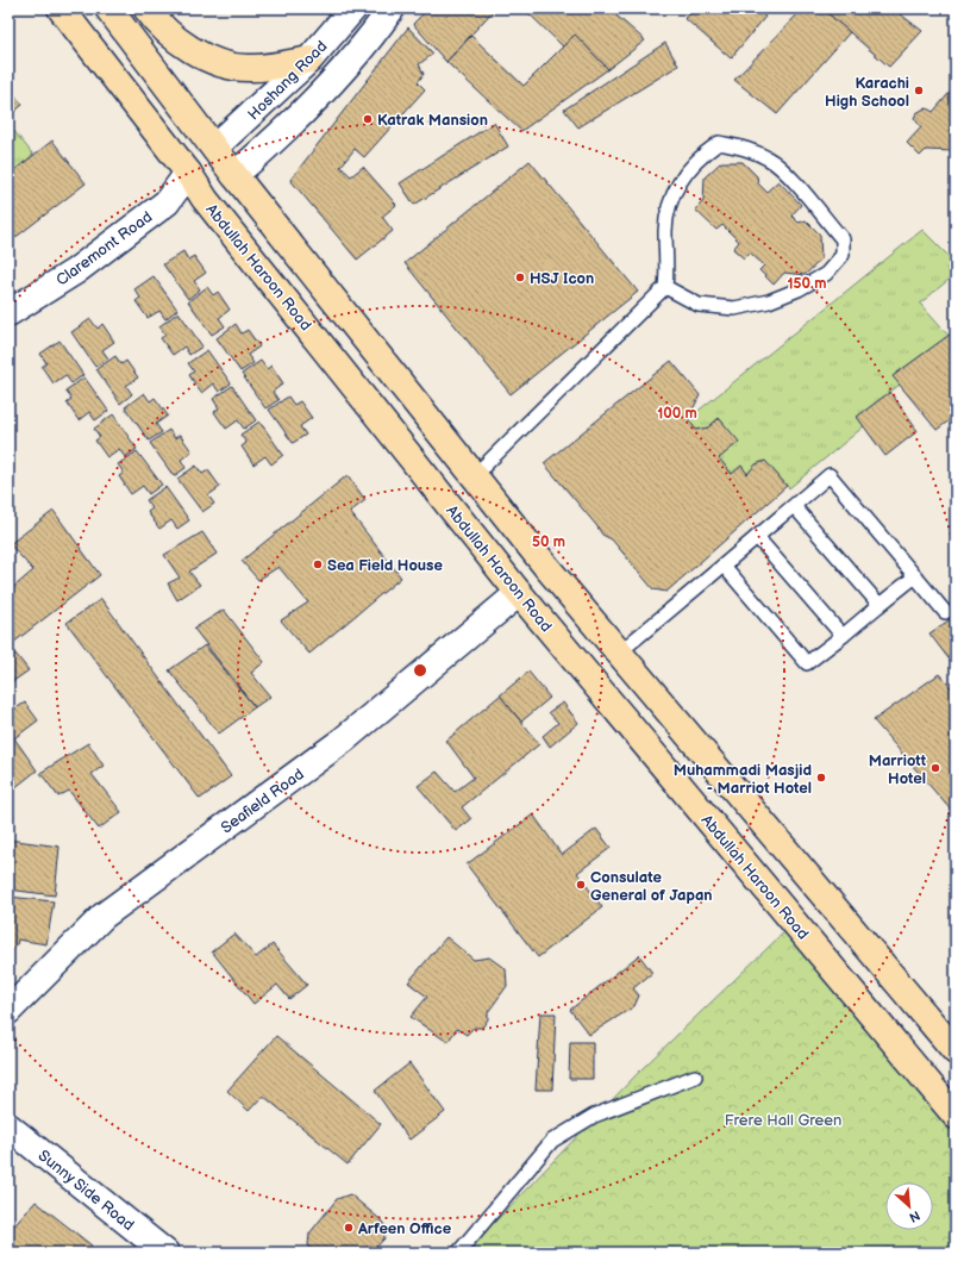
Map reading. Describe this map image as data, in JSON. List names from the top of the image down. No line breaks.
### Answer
{"streets":{"main road":["Abdullah Haroon Road"],"street":["Hoshang Road","Claremont Road","Seafield Road","Sunny Side Road"]},"crossings":[["Claremont Road","Abdullah Haroon Road"],["Abdullah Haroon Road","Seafield Road"]],"parks":["Frere Hall Green"],"places":["Karachi High School","Katrak Mansion","HSJ Icon","Sea Field House","Marriott Hotel","Muhammadi Masjid - Marriot Hotel","Consulate General of Japan","Arfeen Office"],"north":"bottom right","rings":["150 m","100 m","50 m"]}
